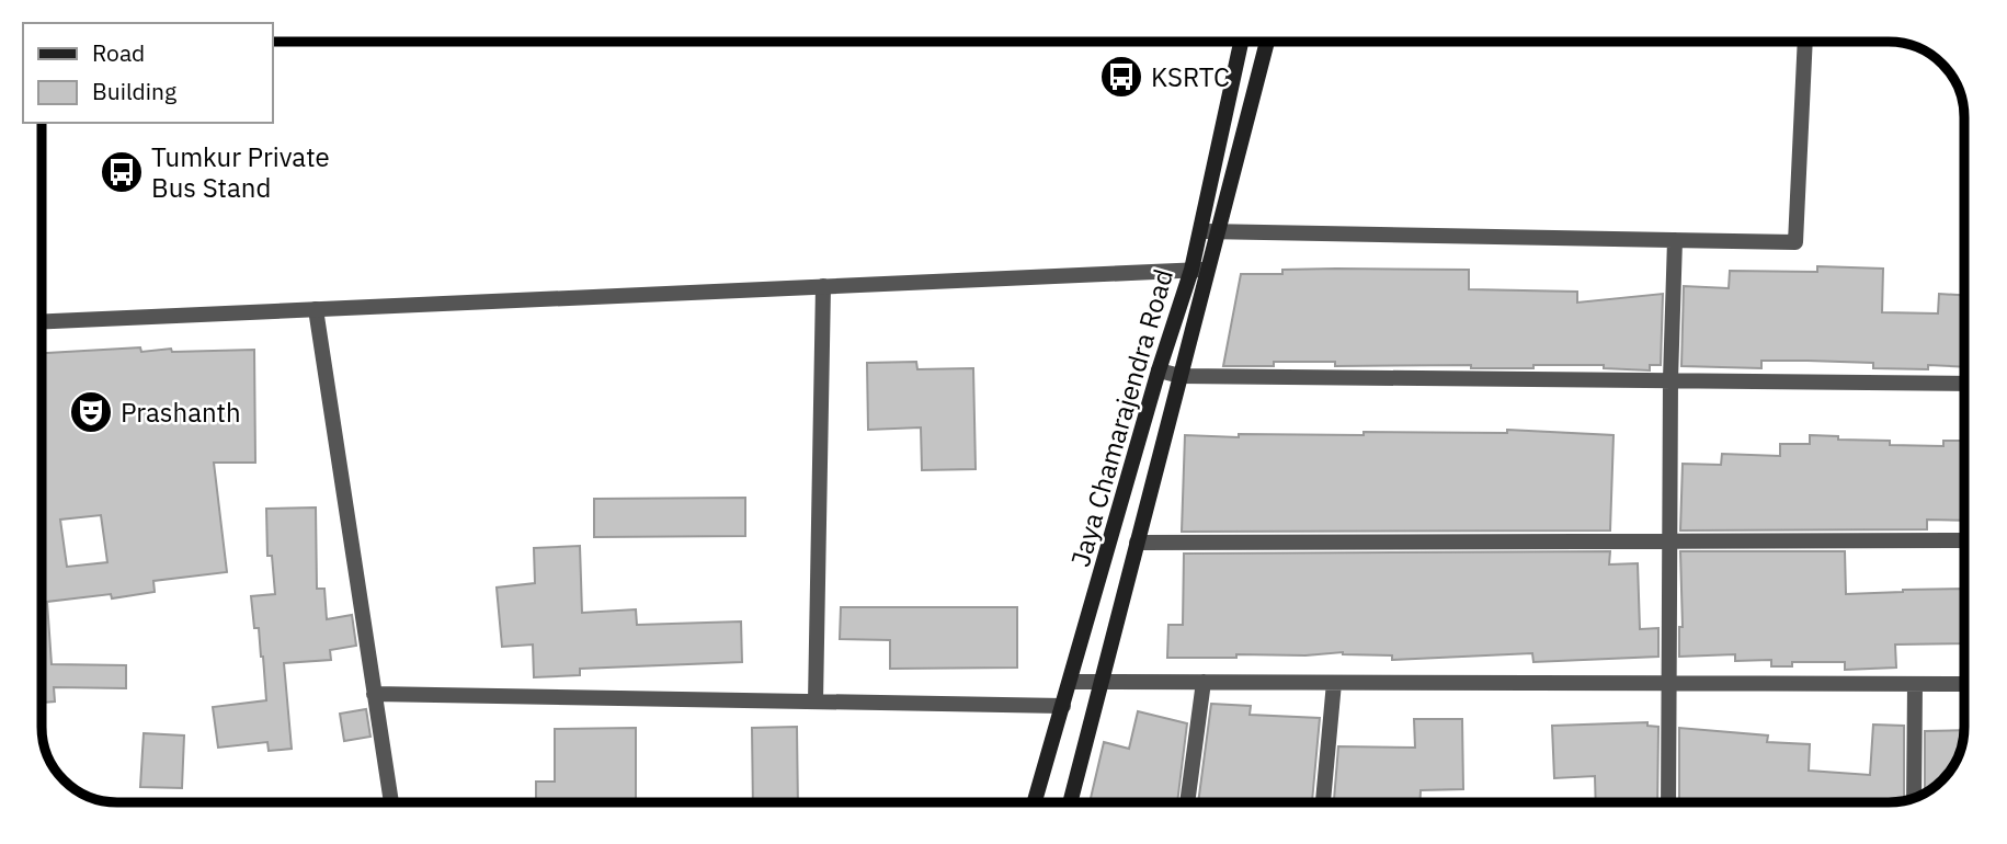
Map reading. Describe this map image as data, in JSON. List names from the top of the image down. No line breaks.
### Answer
{"streets":{"main road":["Jaya Chamarajendra Road"]},"places":{"bus stop":["KSRTC","Tumkur Private Bus Stand"],"theatre":["Prashanth"]},"legend":["Road","Building"]}
